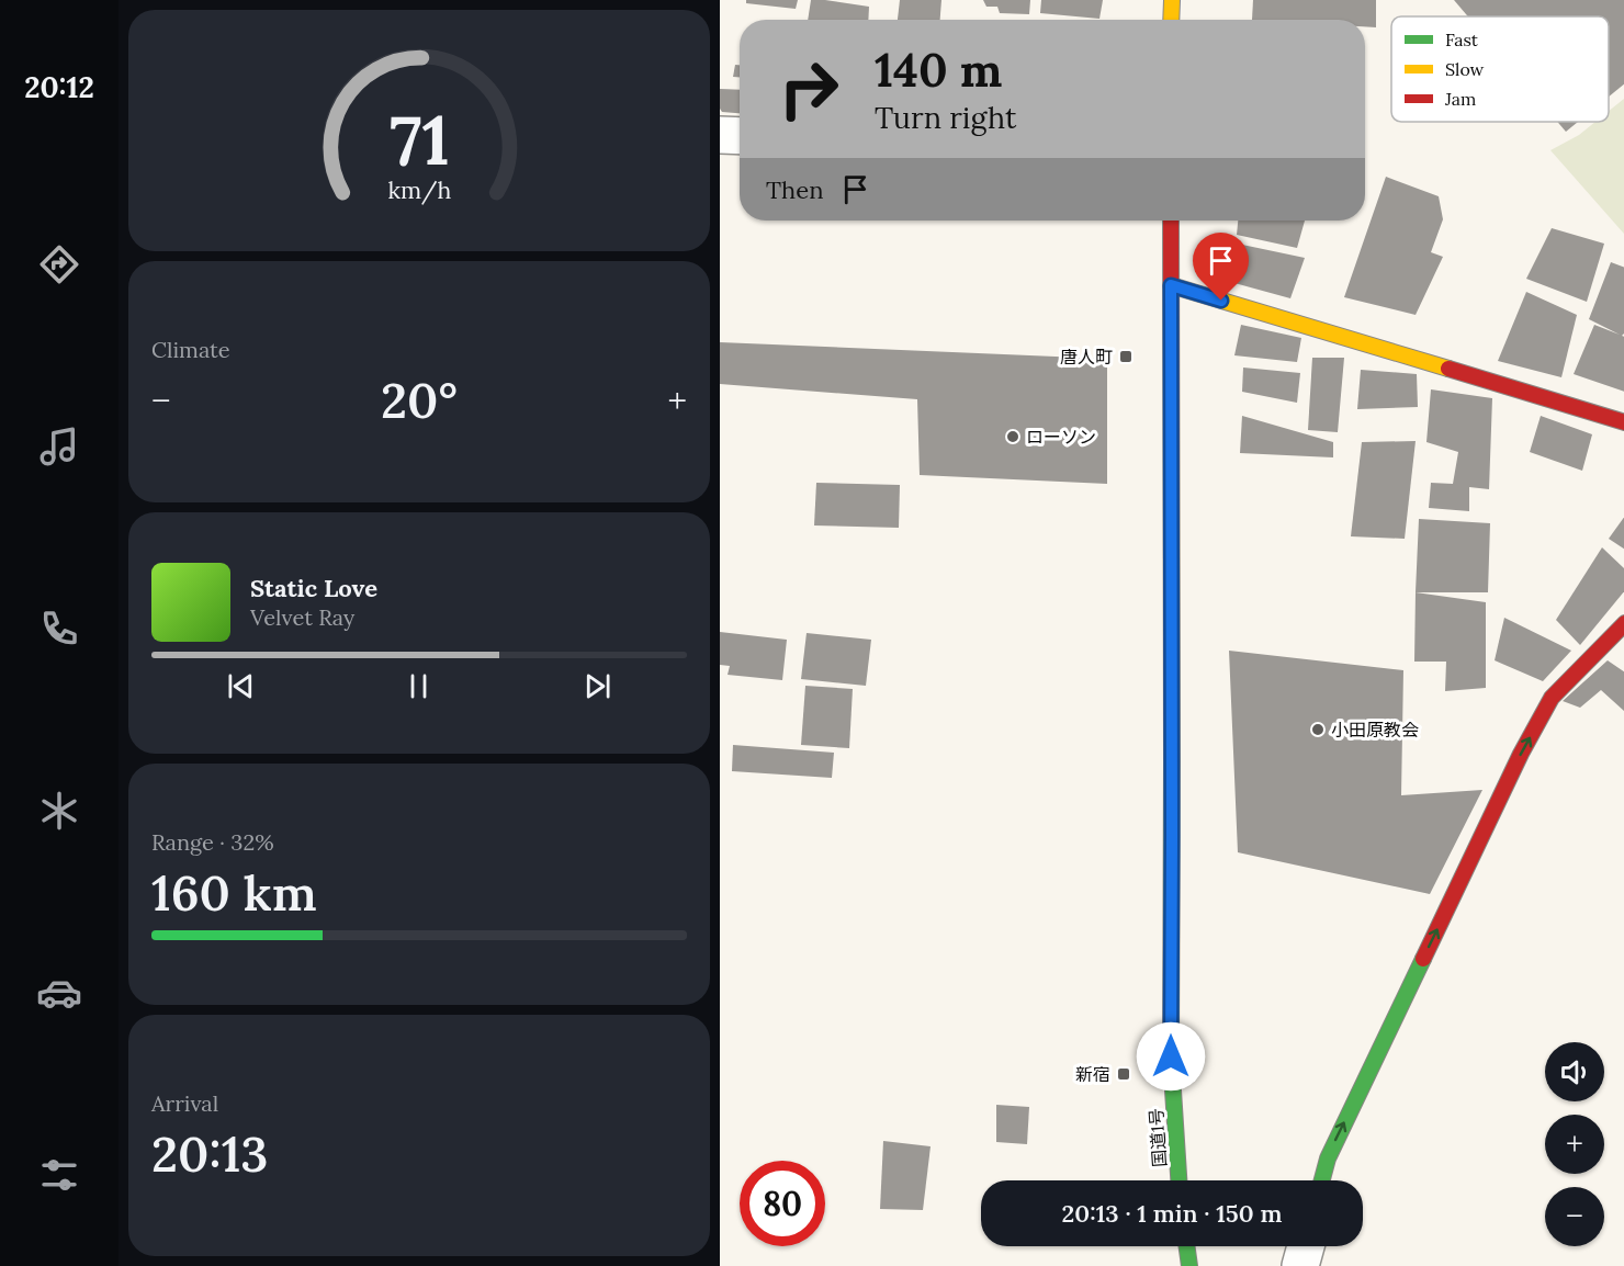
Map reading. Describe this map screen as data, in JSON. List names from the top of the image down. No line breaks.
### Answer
{"streets":{"main road":["国道1号"]},"places":{"transit":["唐人町","新宿"],"other":["ローソン","小田原教会"]},"legend":["Fast","Slow","Jam"],"page":{"tabs":"20:12","turn":["140 m","Turn right"],"then":"Then","tile":["Climate",["Range · 32%","160 km"],["Arrival","20:13"]],"heat":["−","20°","+"],"song":["Static Love","Velvet Ray"],"map_buttons":["+","−"],"limit":"80","trip":"20:13 · 1 min · 150 m","gauge":["71","km/h"]}}
